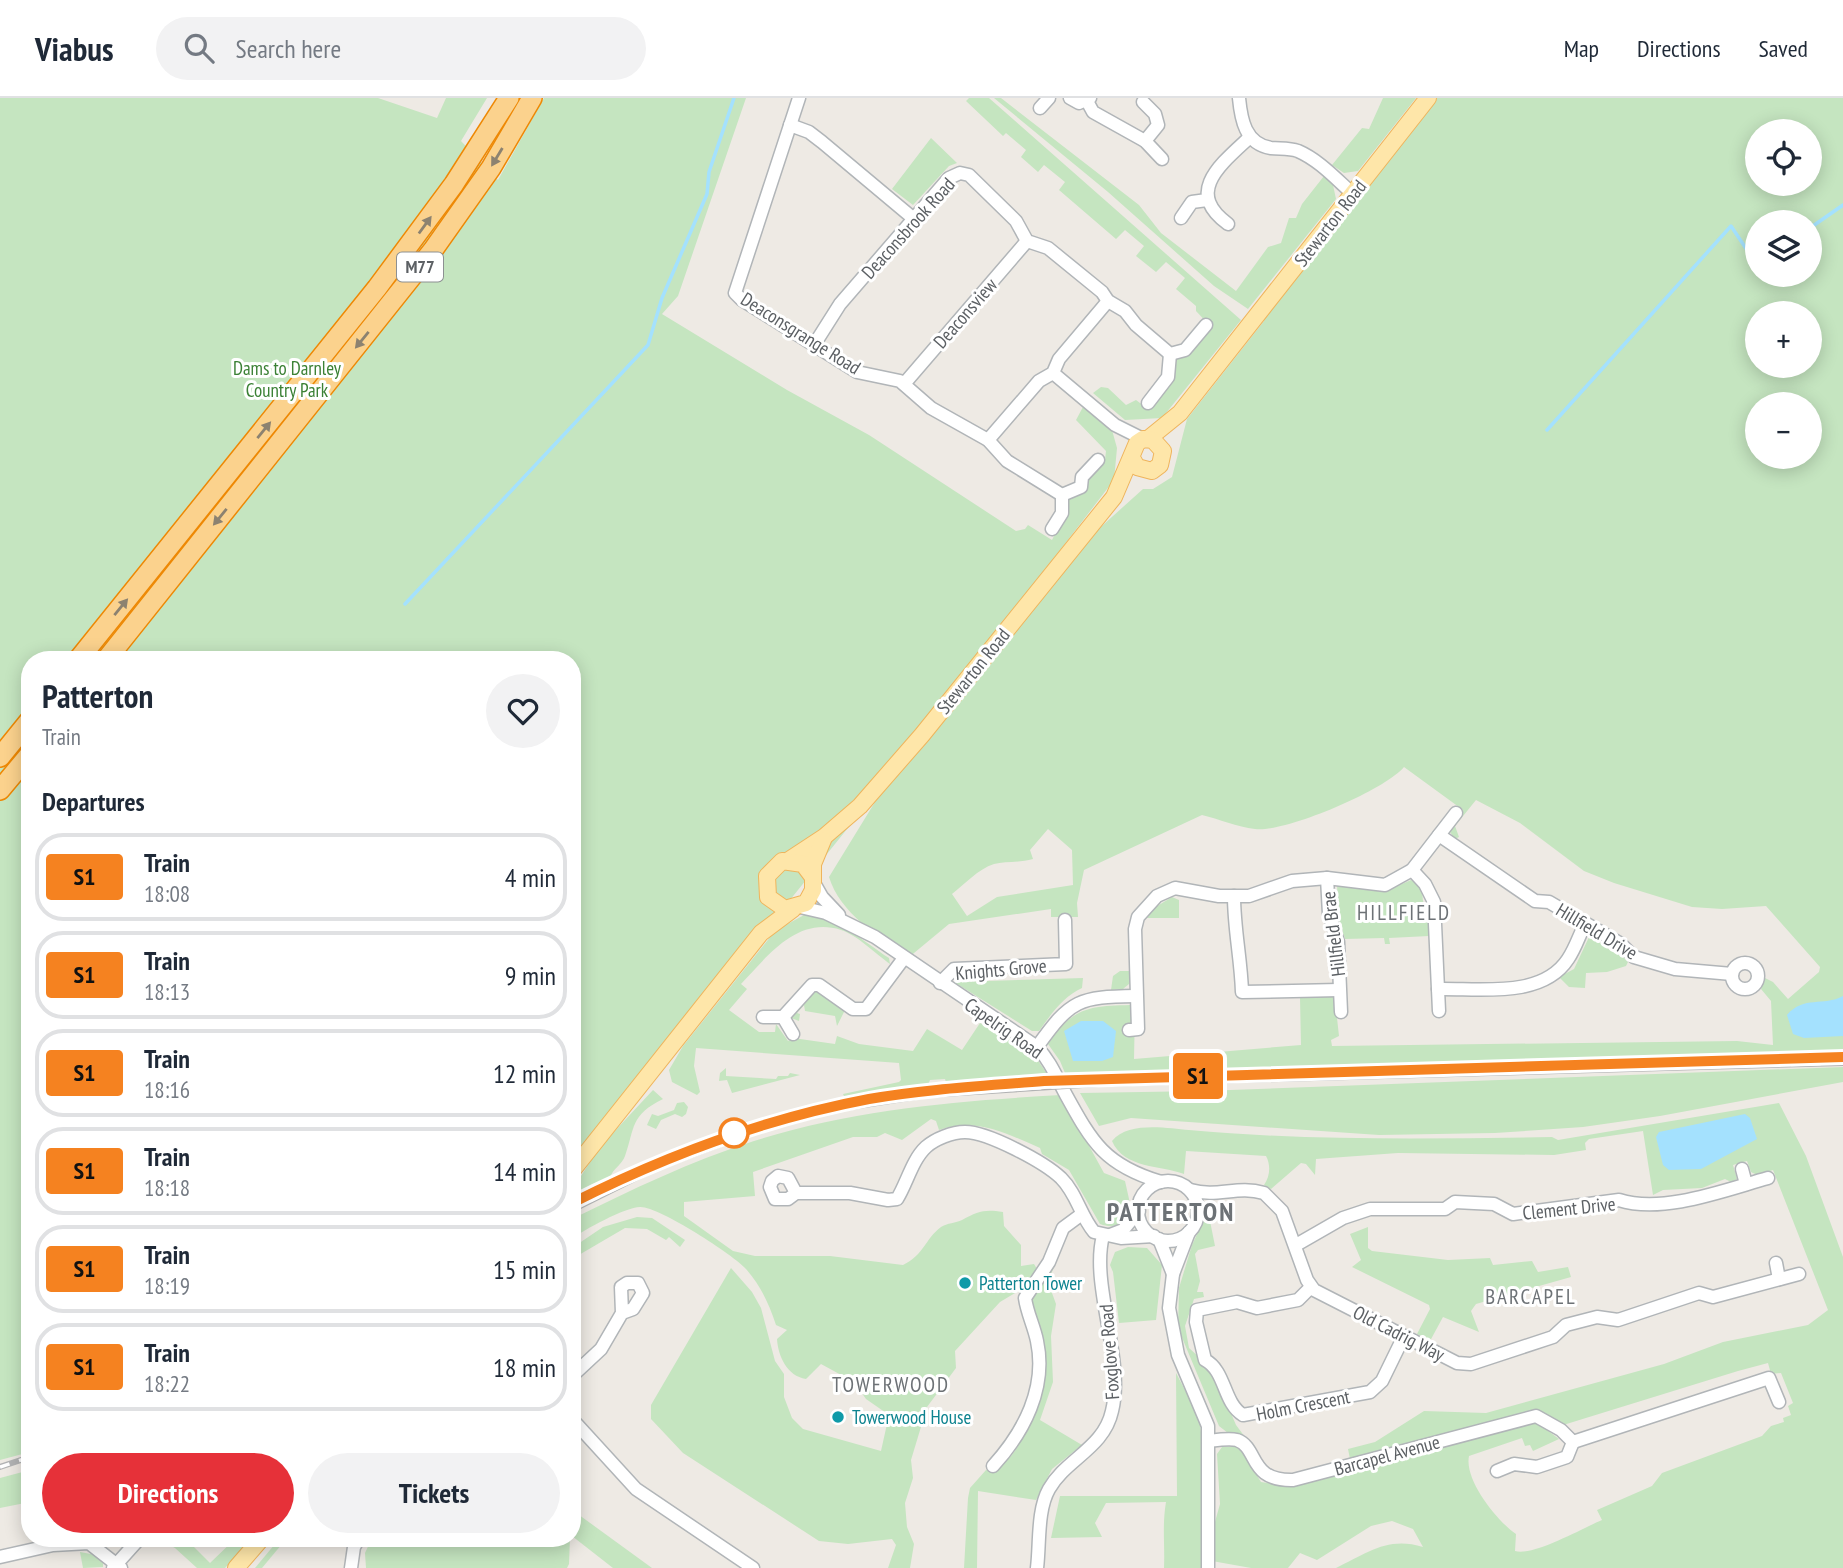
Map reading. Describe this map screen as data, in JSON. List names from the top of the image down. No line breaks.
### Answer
{"streets":{"highway":["M77"],"main road":["Stewarton Road"],"street":["Deaconsbrook Road","Deaconsview","Deaconsgrange Road","Hillfield Drive","Hillfield Brae","Knights Grove","Capelrig Road","Clement Drive","Old Cadrig Way","Foxglove Road","Holm Crescent","Barcapel Avenue"]},"crossings":[["Stewarton Road","Capelrig Road"],["Deaconsbrook Road","Deaconsview"],["Deaconsbrook Road","Deaconsgrange Road"],["Deaconsview","Deaconsgrange Road"],["Knights Grove","Capelrig Road"],["Old Cadrig Way","Holm Crescent"]],"districts":["HILLFIELD","PATTERTON","BARCAPEL","TOWERWOOD"],"parks":["Dams to Darnley Country Park"],"places":["Patterton Tower","Towerwood House"],"page":{"header":"Viabus","search":"Search here","nav":["Map","Directions","Saved"],"on_map":"S1","map_buttons":["+","−"],"heading":[["Patterton","Train"],"Departures"],"list":[{"mark":"S1","name":"Train","note":"18:08","value":"4 min"},{"mark":"S1","name":"Train","note":"18:13","value":"9 min"},{"mark":"S1","name":"Train","note":"18:16","value":"12 min"},{"mark":"S1","name":"Train","note":"18:18","value":"14 min"},{"mark":"S1","name":"Train","note":"18:19","value":"15 min"},{"mark":"S1","name":"Train","note":"18:22","value":"18 min"}],"buttons":["Directions","Tickets"]}}
